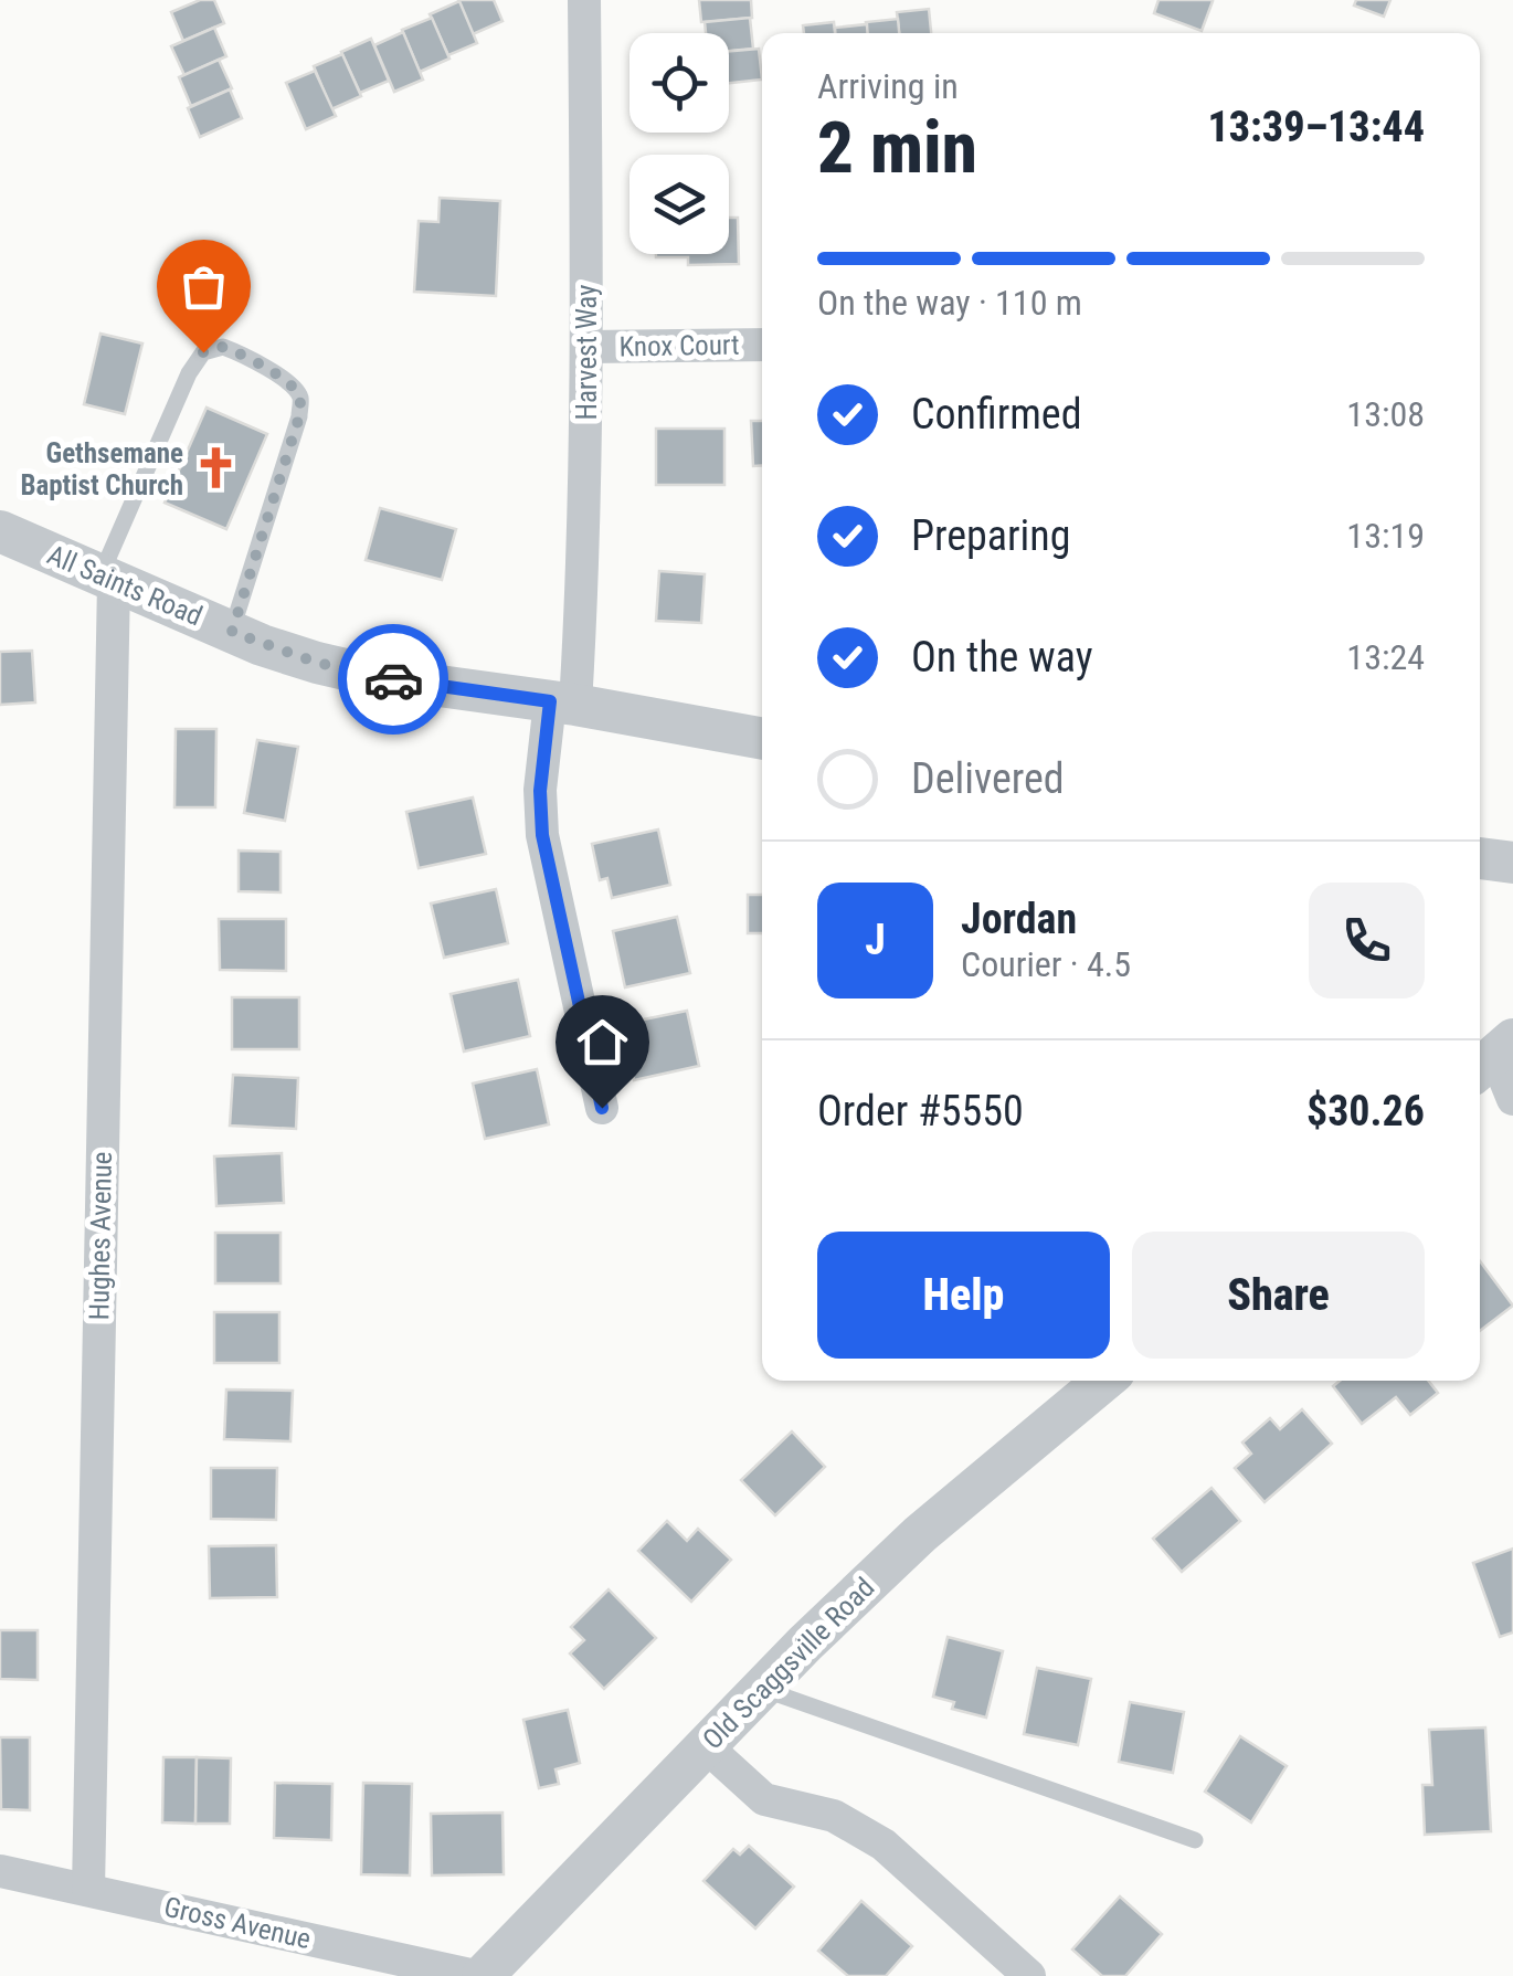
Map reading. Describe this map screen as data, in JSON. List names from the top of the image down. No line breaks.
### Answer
{"streets":{"street":["Knox Court","Harvest Way","All Saints Road","Hughes Avenue","Old Scaggsville Road","Gross Avenue"]},"crossings":[["Knox Court","Harvest Way"],["Harvest Way","All Saints Road"],["All Saints Road","Hughes Avenue"],["Hughes Avenue","Gross Avenue"],["Old Scaggsville Road","Gross Avenue"]],"places":{"church":["Gethsemane Baptist Church"]},"page":{"heading":["2 min","Arriving in","13:39–13:44"],"panel":["Jordan","Courier · 4.5","Order #5550","$30.26"],"bar":"On the way · 110 m","list":[["Confirmed","13:08"],["Preparing","13:19"],["On the way","13:24"],"Delivered"],"round":"J","buttons":["Help","Share"]}}
